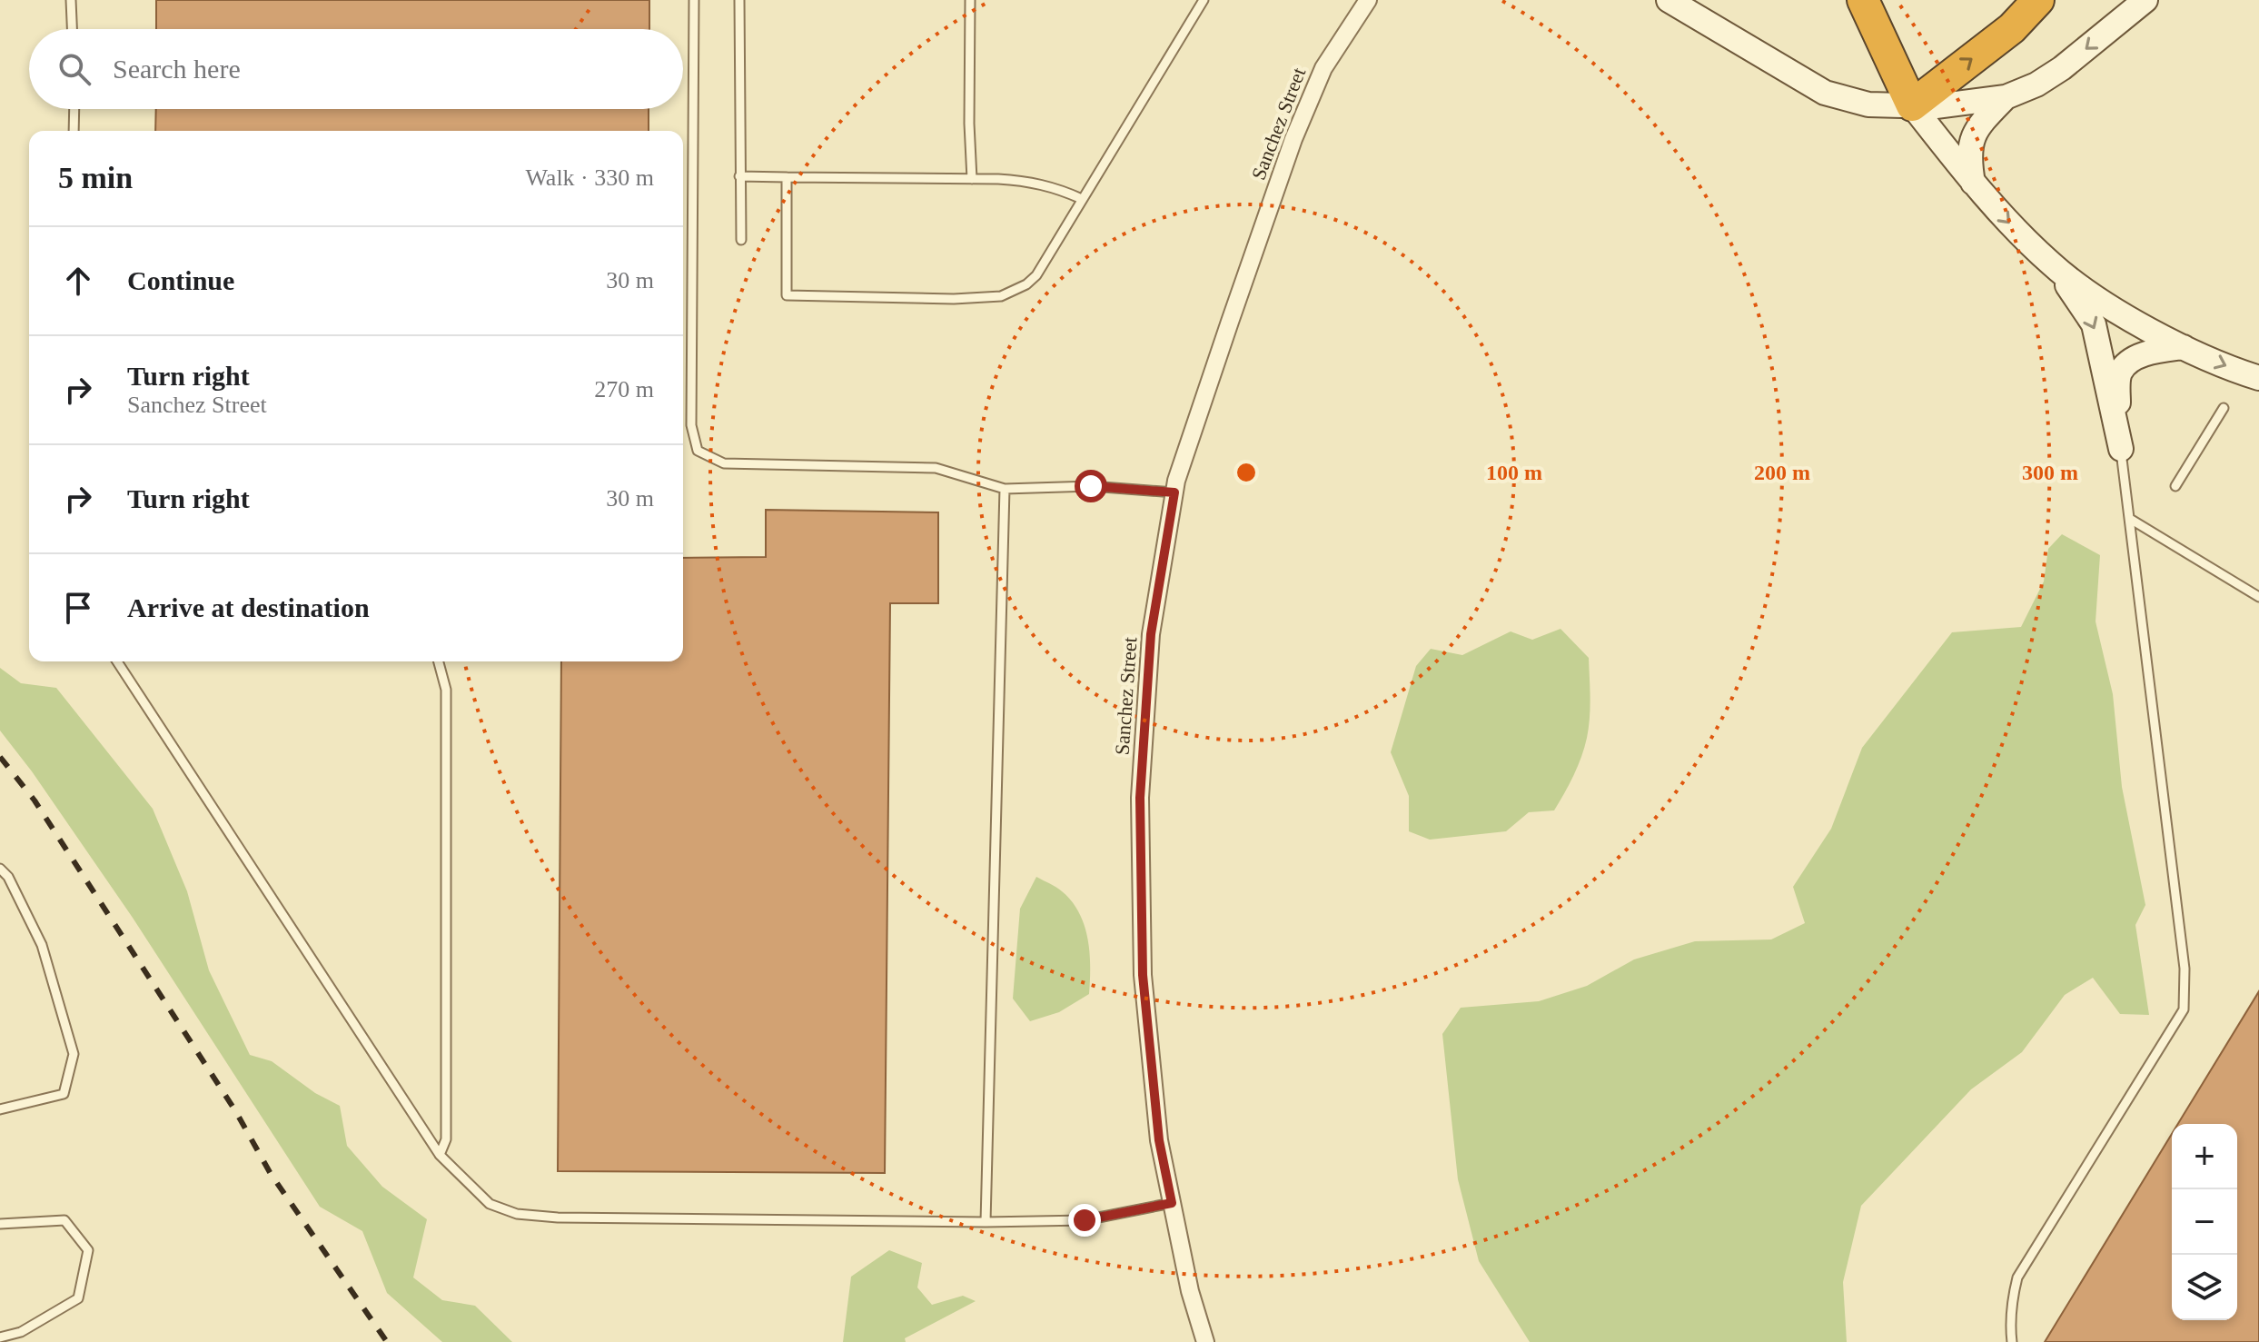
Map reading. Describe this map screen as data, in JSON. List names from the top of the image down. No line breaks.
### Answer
{"streets":{"street":["Sanchez Street"]},"page":{"search":"Search here","heading":["5 min","Walk · 330 m"],"list":[["Continue","30 m"],["Turn right","Sanchez Street","270 m"],["Turn right","30 m"],"Arrive at destination"],"map_buttons":["+","−"]},"rings":["100 m","200 m","300 m"]}
